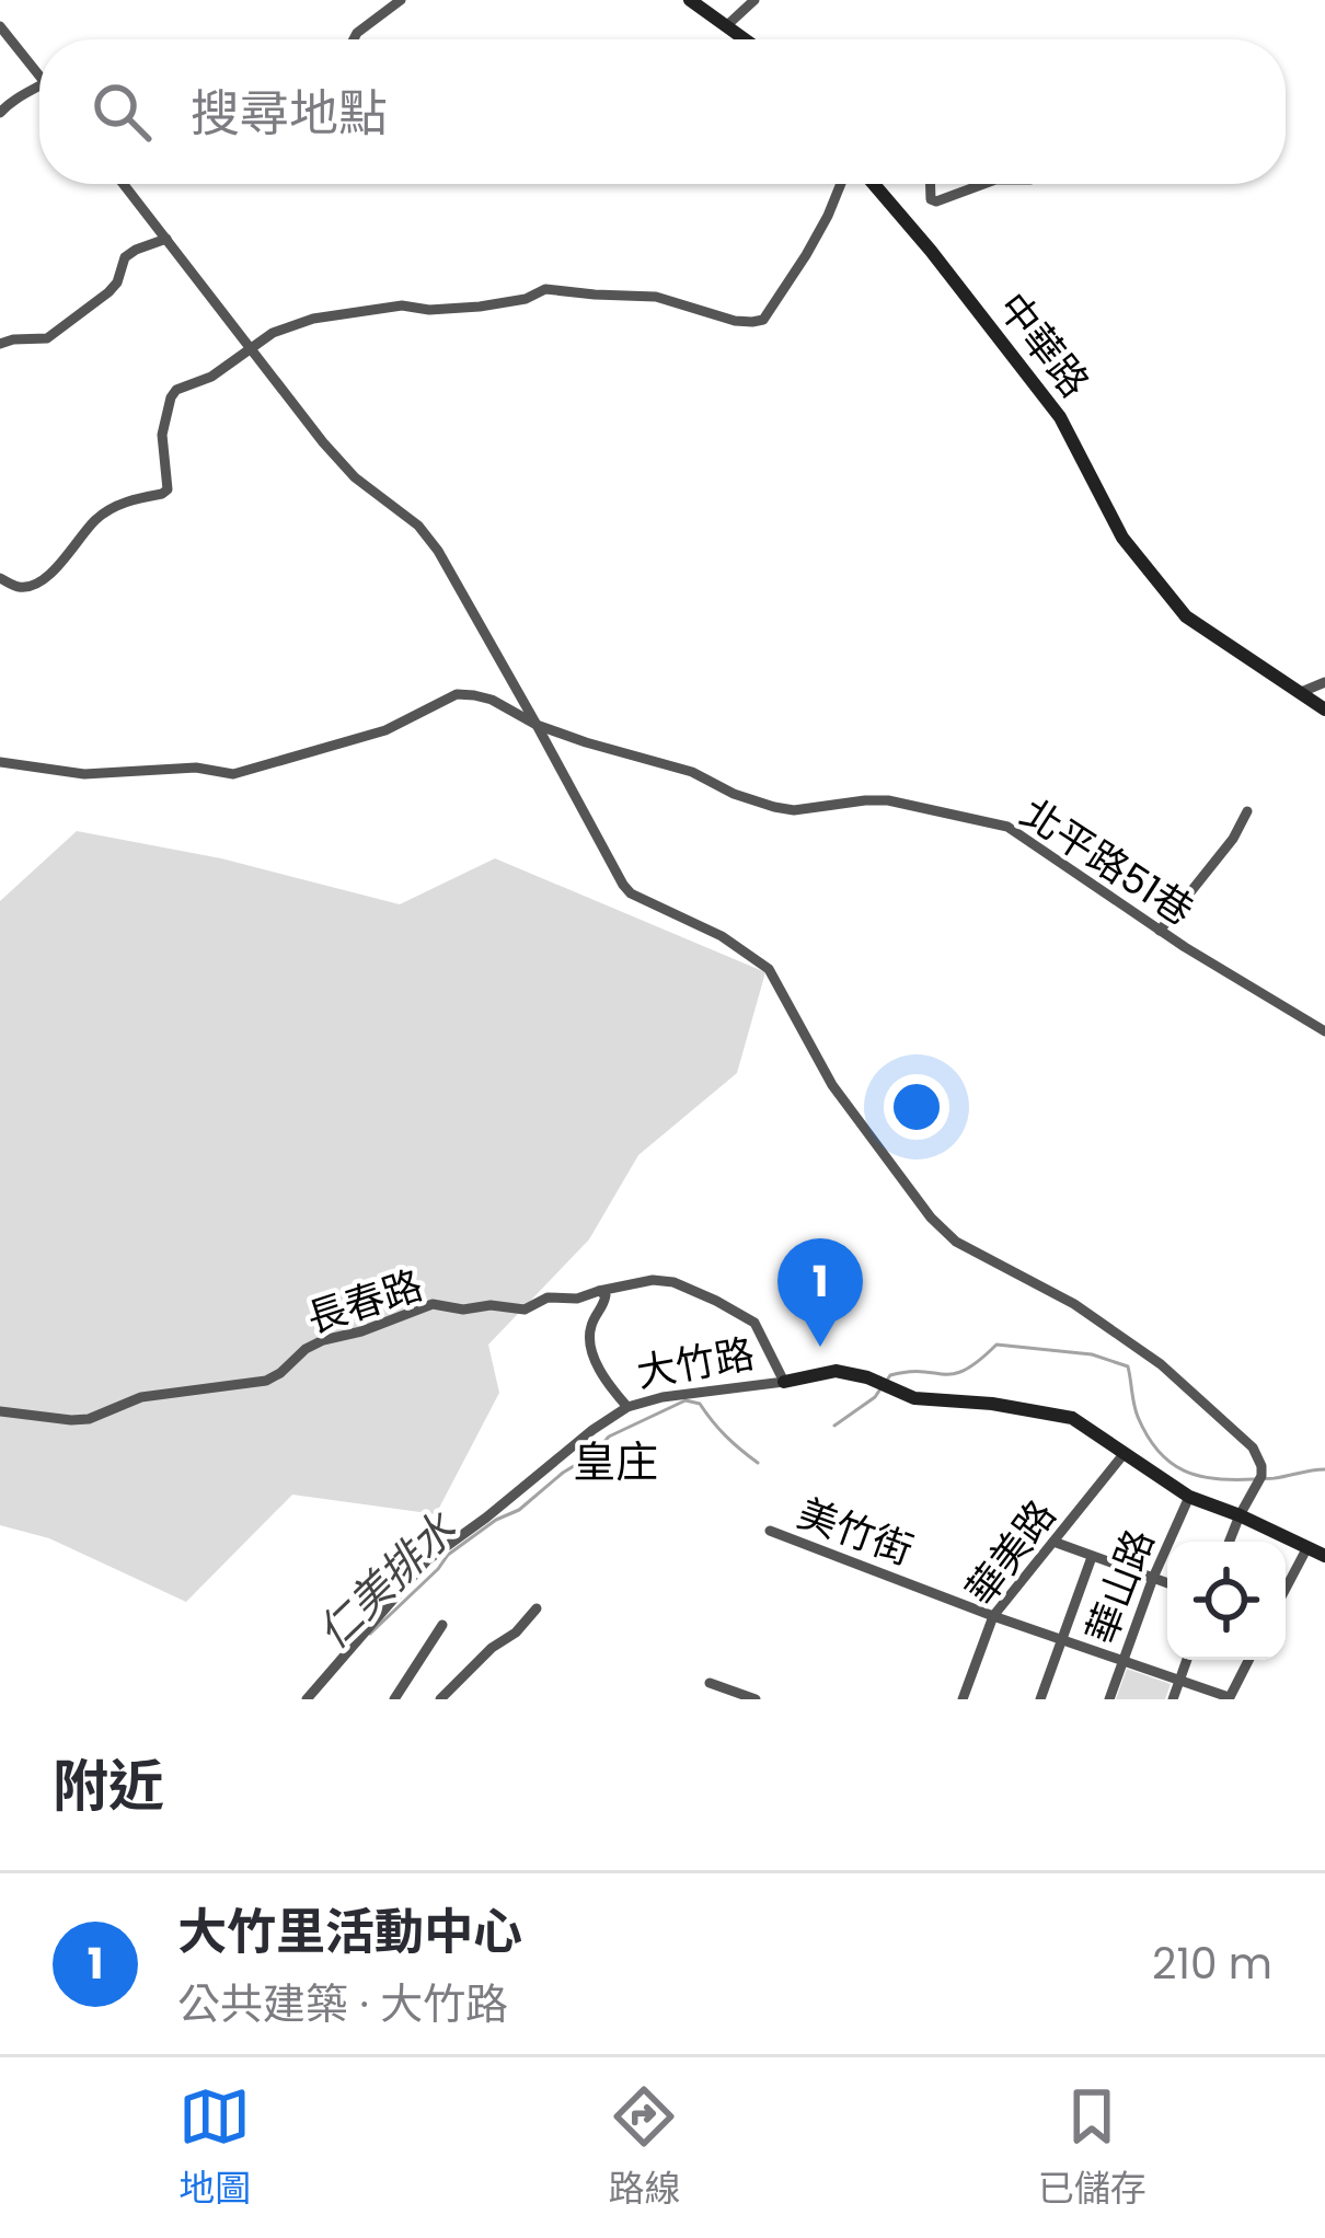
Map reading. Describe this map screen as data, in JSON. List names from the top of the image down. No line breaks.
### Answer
{"streets":{"street":["中華路","北平路51巷","長春路","大竹路","美竹街","華美路","華山路"]},"crossings":[["長春路","大竹路"],["大竹路","華美路"],["大竹路","華山路"],["美竹街","華美路"],["美竹街","華山路"]],"districts":["皇庄"],"water":["仁美排水"],"page":{"search":"搜尋地點","pins":"1","heading":"附近","list":[{"mark":"1","name":"大竹里活動中心","note":"公共建築 · 大竹路","value":"210 m"}],"nav":["地圖","路線","已儲存"]}}
